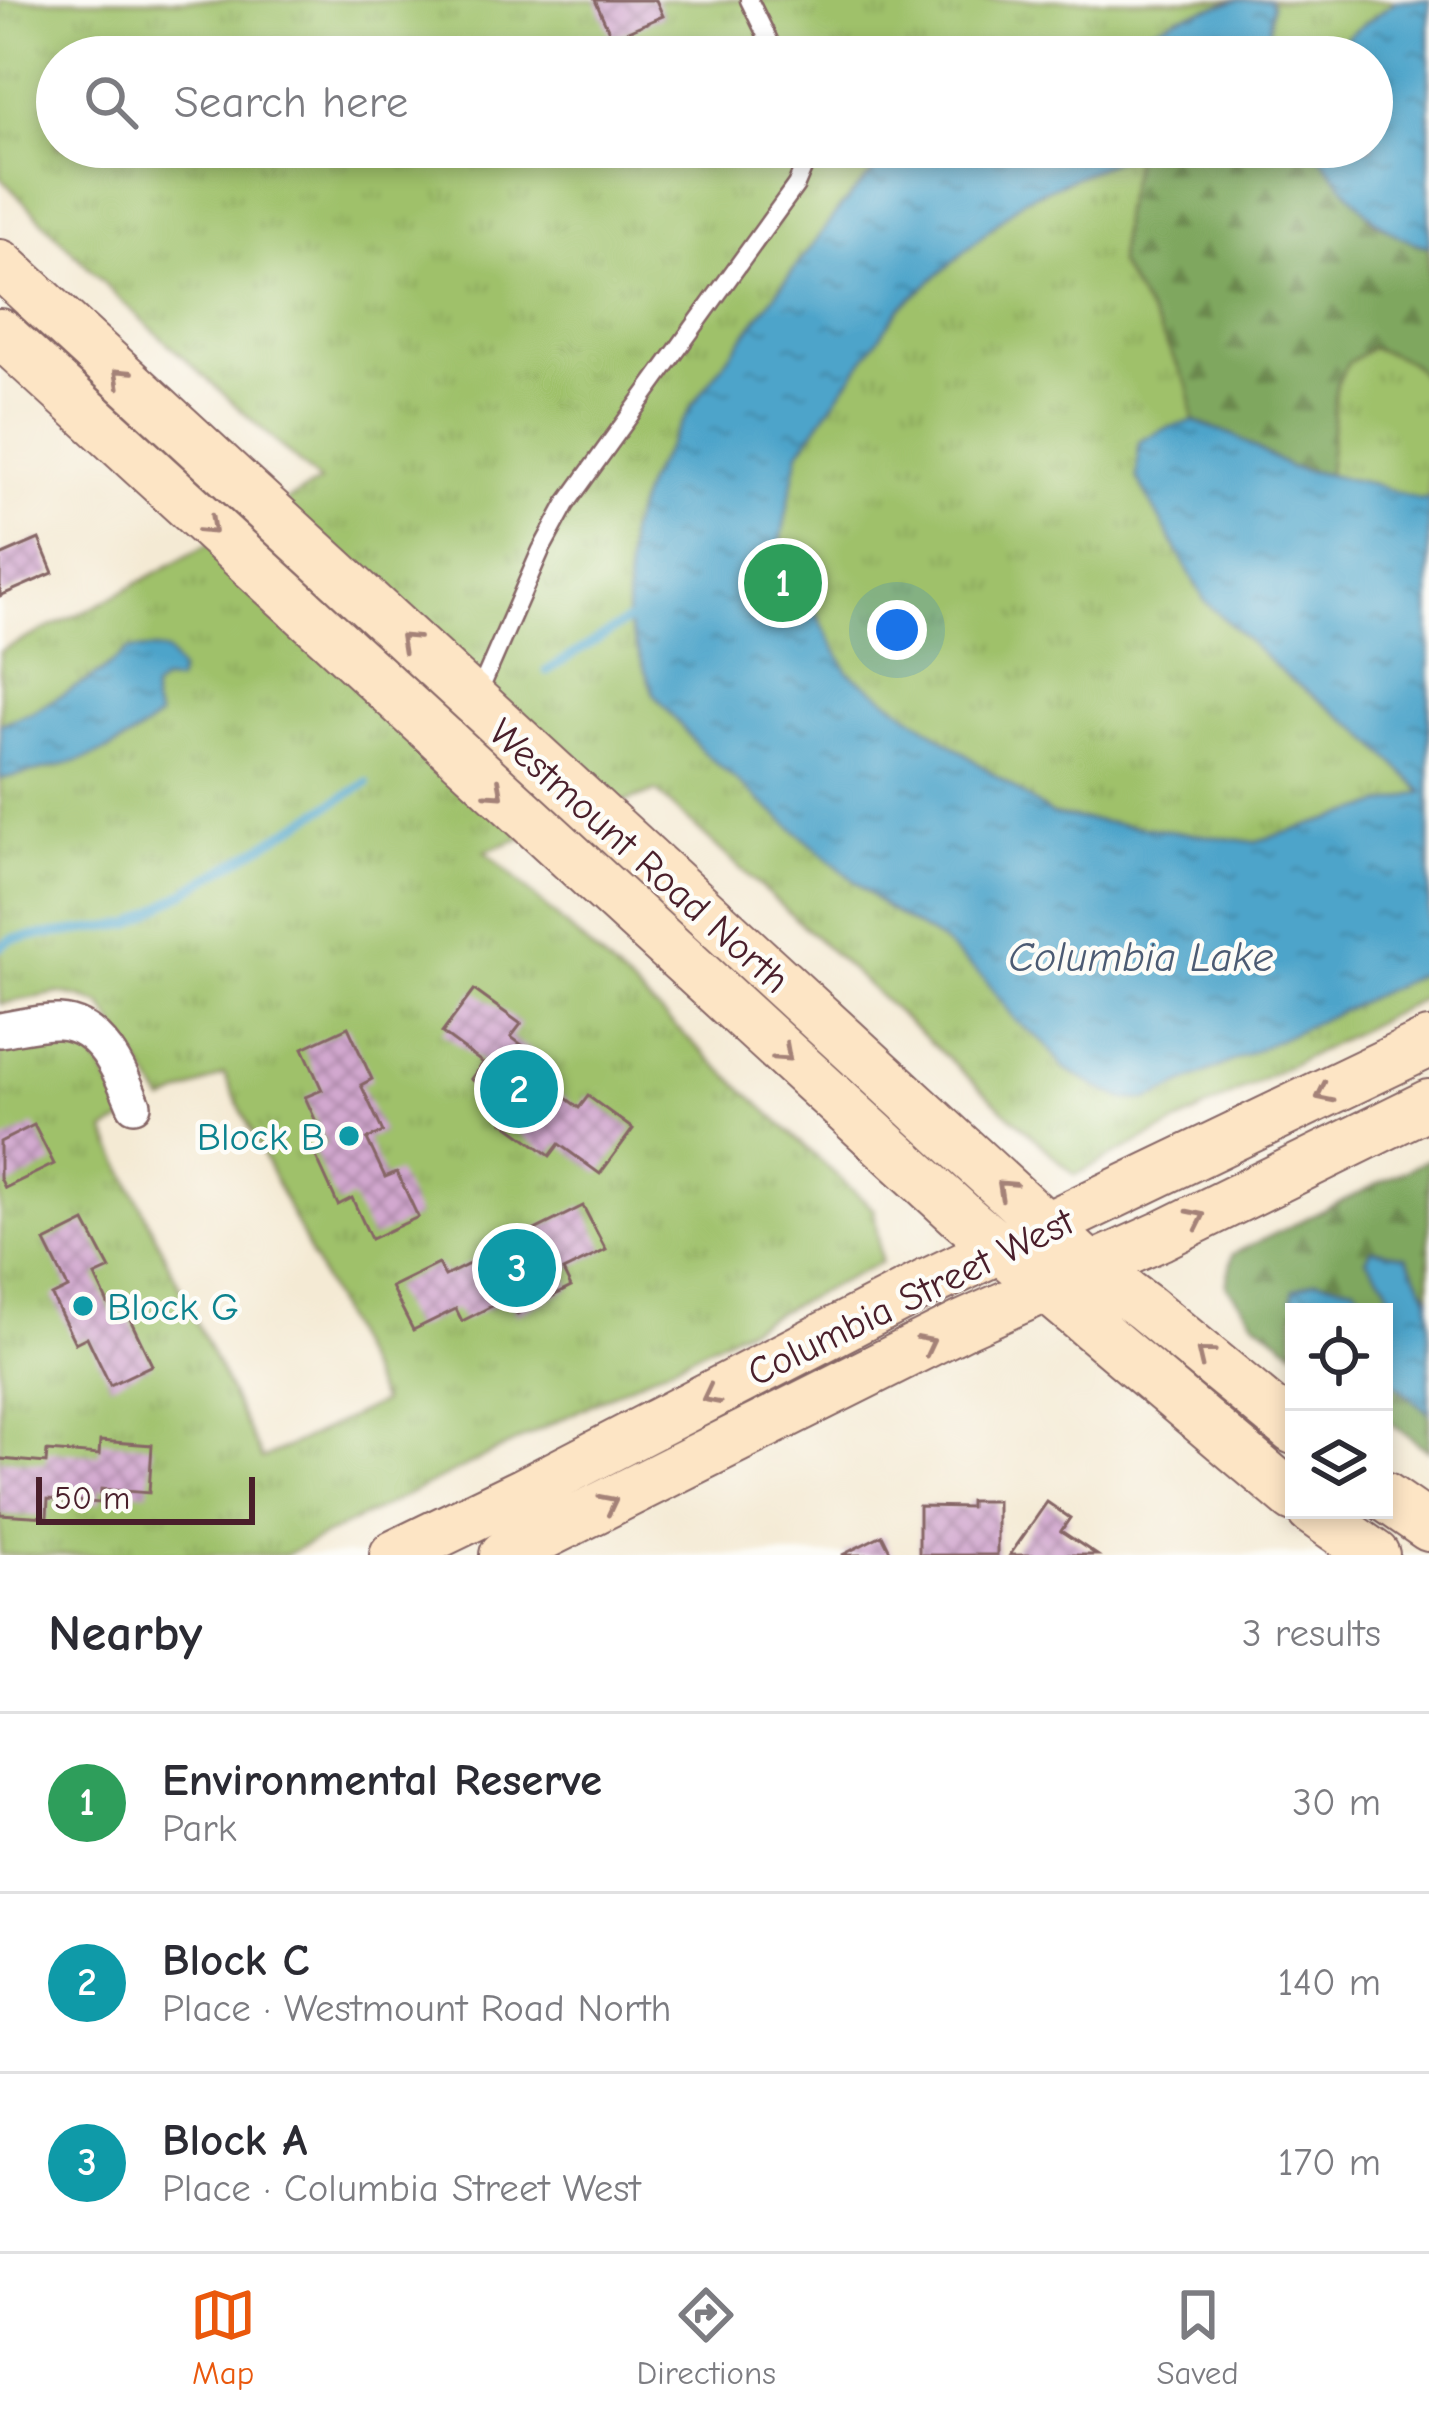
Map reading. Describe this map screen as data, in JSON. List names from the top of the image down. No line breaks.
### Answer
{"streets":{"main road":["Westmount Road North","Columbia Street West"]},"crossings":[["Westmount Road North","Columbia Street West"]],"water":["Columbia Lake"],"places":["Block B","Block G"],"scale_bar":"50 m","page":{"search":"Search here","pins":["1","2","3"],"scale":"50 m","heading":["Nearby","3 results"],"list":[{"mark":"1","name":"Environmental Reserve","note":"Park","value":"30 m"},{"mark":"2","name":"Block C","note":"Place · Westmount Road North","value":"140 m"},{"mark":"3","name":"Block A","note":"Place · Columbia Street West","value":"170 m"}],"nav":["Map","Directions","Saved"]}}
